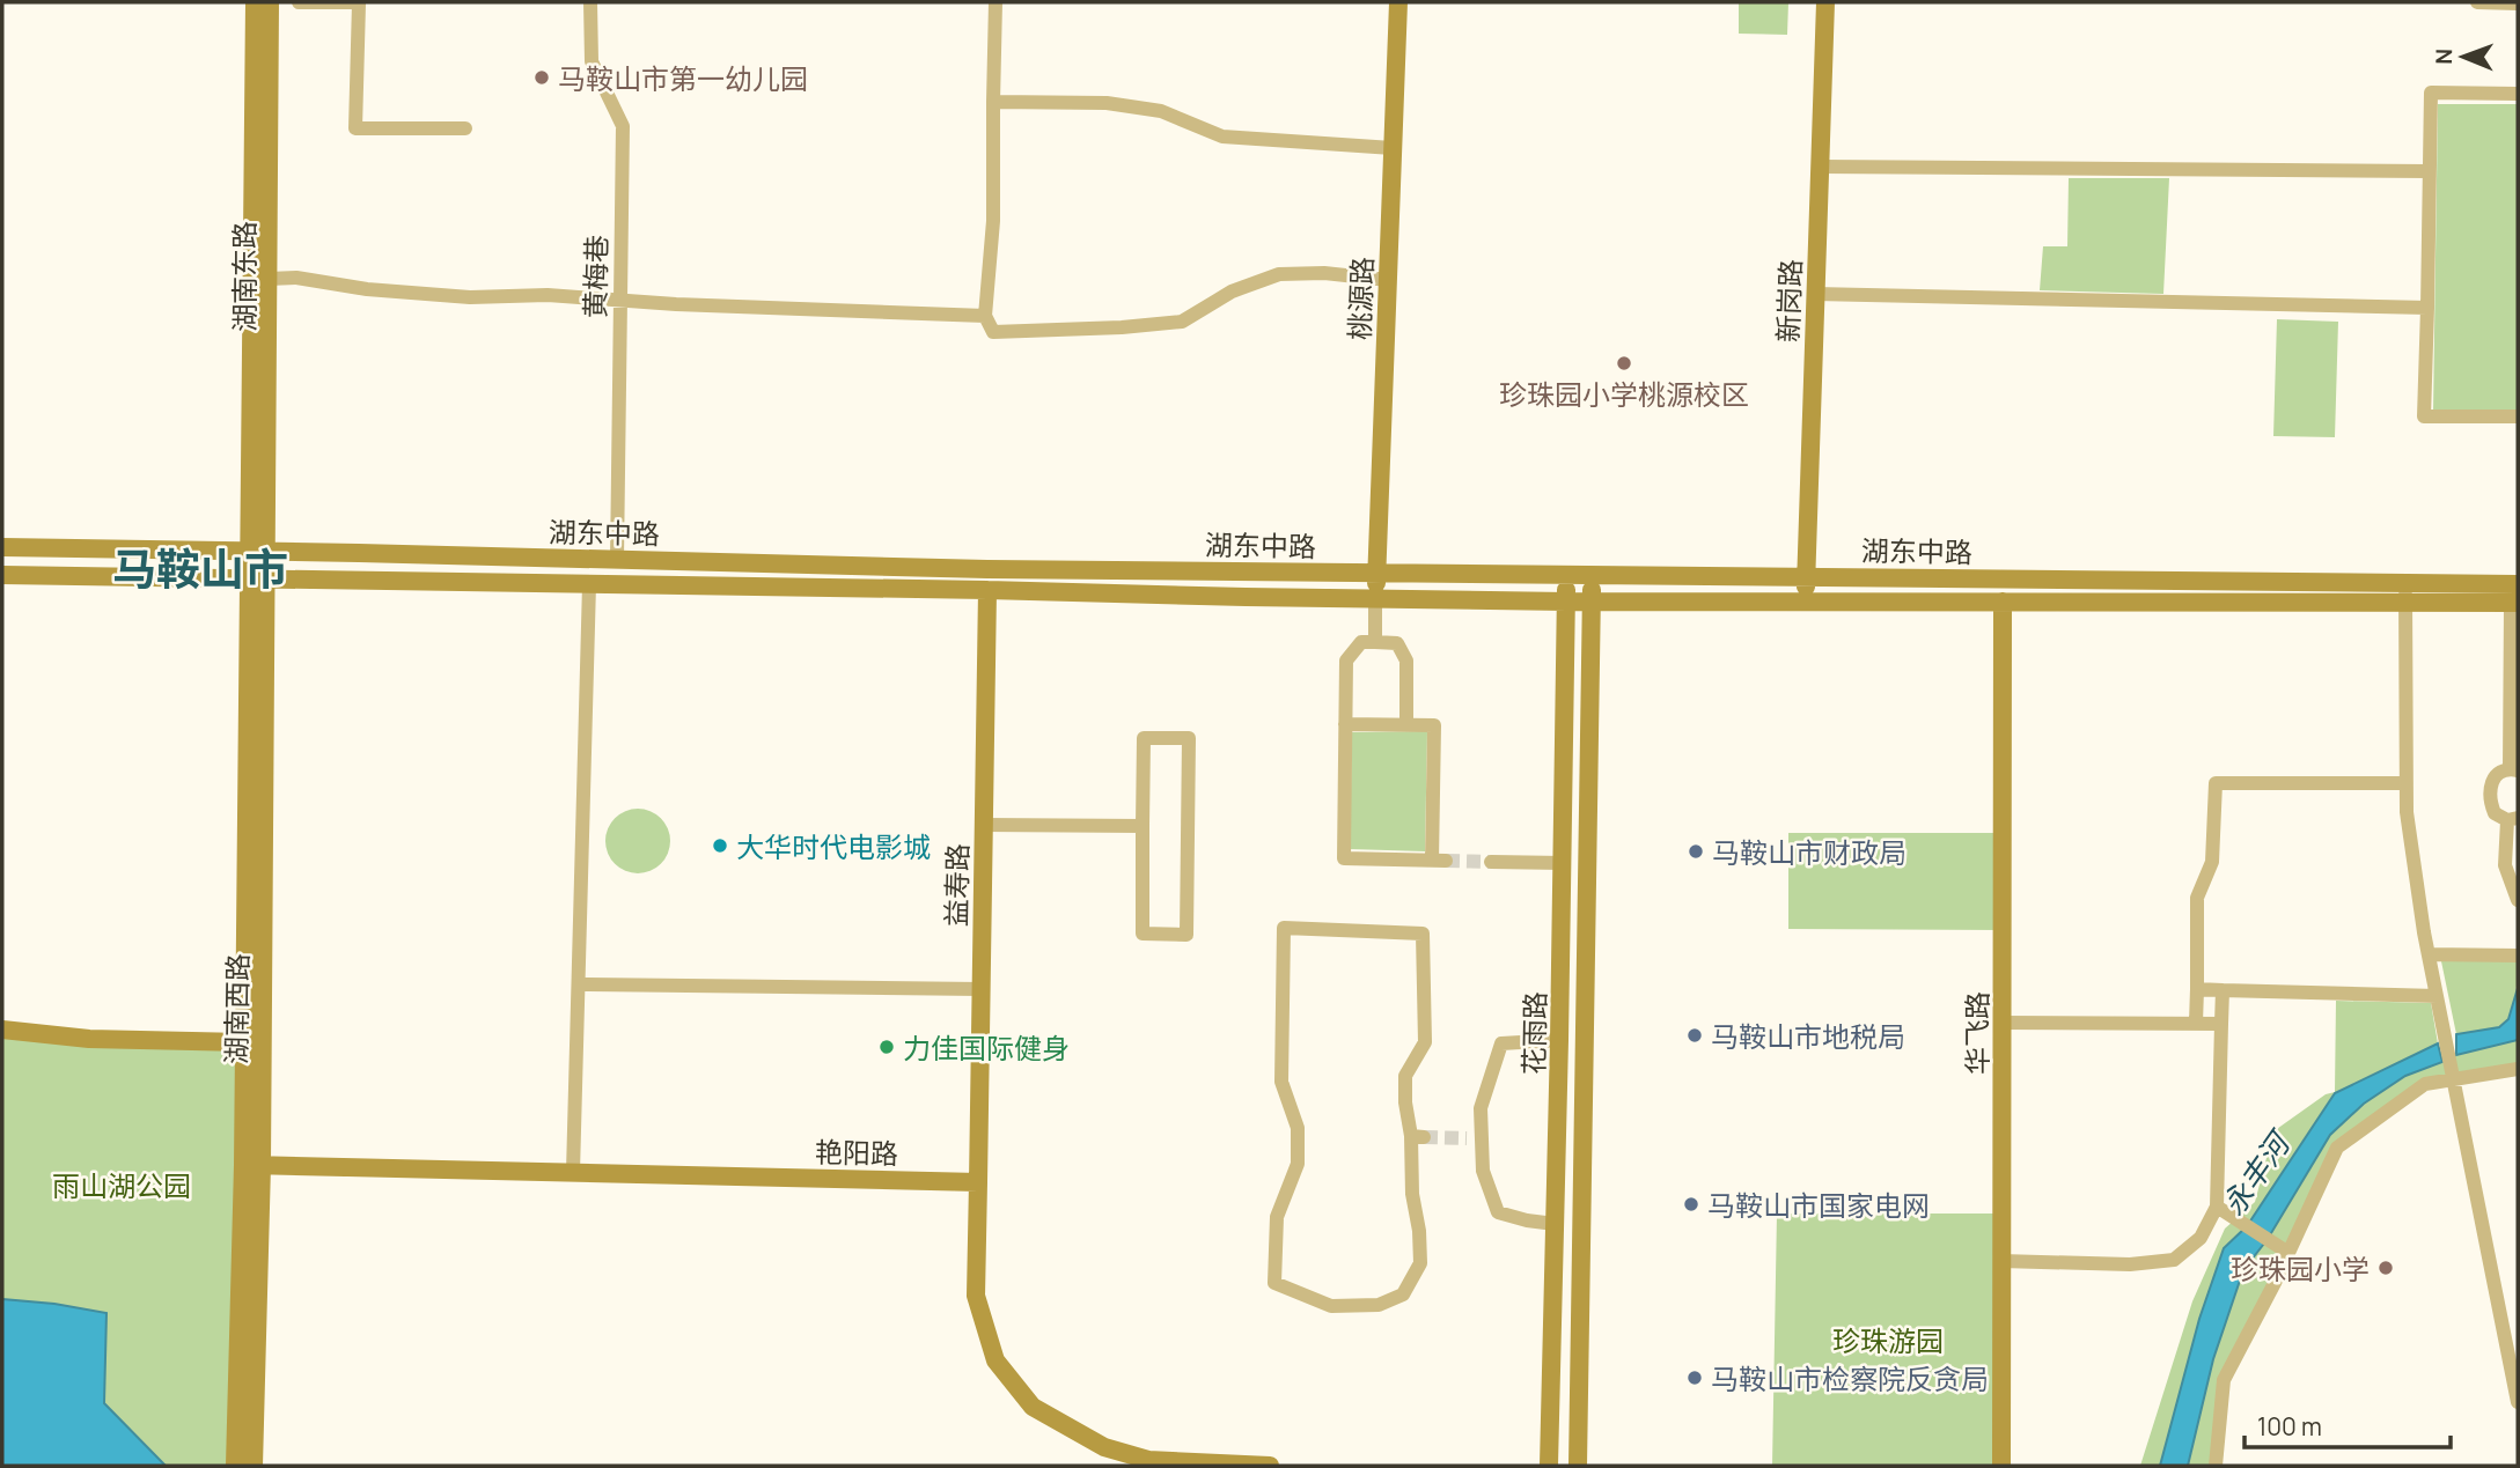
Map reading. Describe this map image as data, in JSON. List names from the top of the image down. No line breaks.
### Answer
{"streets":{"main road":["湖南东路","桃源路","新岗路","湖东中路","益寿路","湖南西路","花雨路","华飞路","艳阳路"],"street":["黄梅巷"]},"crossings":[["湖南东路","湖东中路"],["黄梅巷","湖东中路"],["桃源路","湖东中路"],["新岗路","湖东中路"],["湖东中路","益寿路"],["湖东中路","湖南西路"],["湖东中路","花雨路"],["湖东中路","华飞路"],["益寿路","艳阳路"],["湖南西路","艳阳路"]],"districts":["马鞍山市"],"water":["永丰河"],"parks":["雨山湖公园","珍珠游园"],"places":["马鞍山市第一幼儿园","珍珠园小学桃源校区","大华时代电影城","马鞍山市财政局","马鞍山市地税局","力佳国际健身","马鞍山市国家电网","珍珠园小学","马鞍山市检察院反贪局"],"scale_bar":"100 m","north":"left"}
